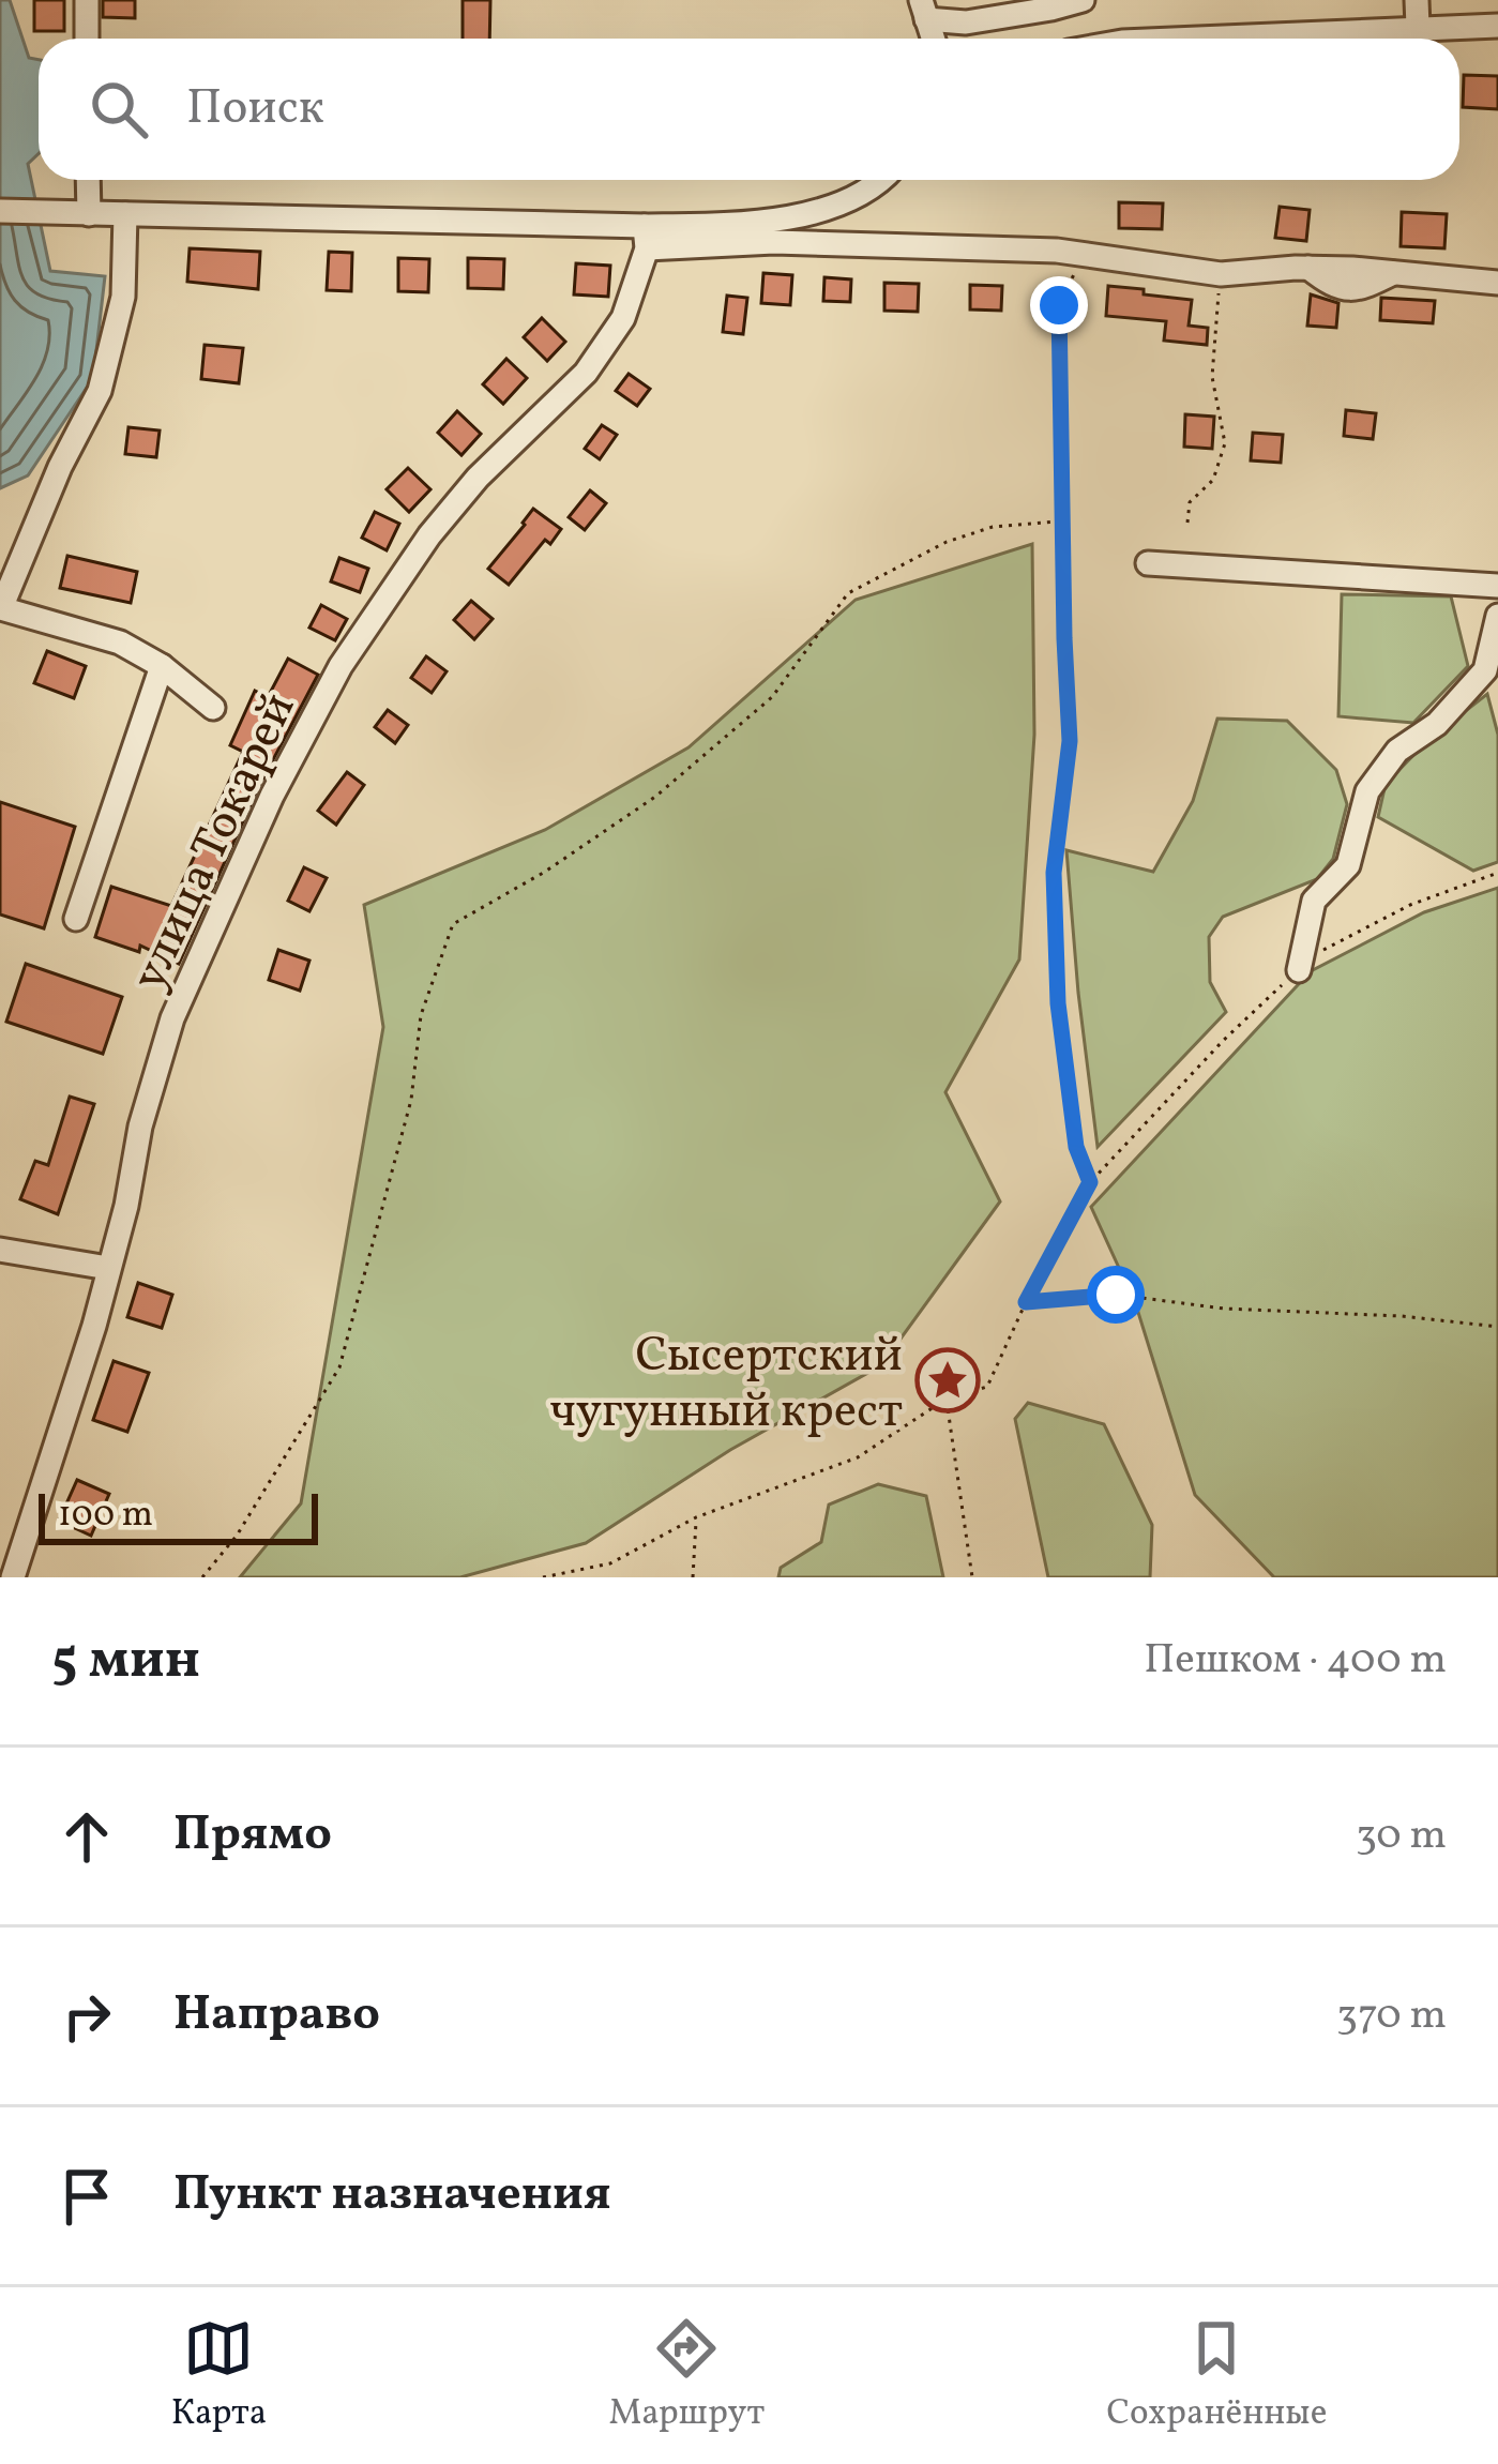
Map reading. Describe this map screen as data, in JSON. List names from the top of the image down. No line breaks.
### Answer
{"streets":{"street":["улица Токарей"]},"places":{"place":["Сысертский чугунный крест"]},"scale_bar":"100 m","page":{"search":"Поиск","scale":"100 m","heading":["5 мин","Пешком · 400 m"],"list":[["Прямо","30 m"],["Направо","370 m"],"Пункт назначения"],"nav":["Карта","Маршрут","Сохранённые"]}}
